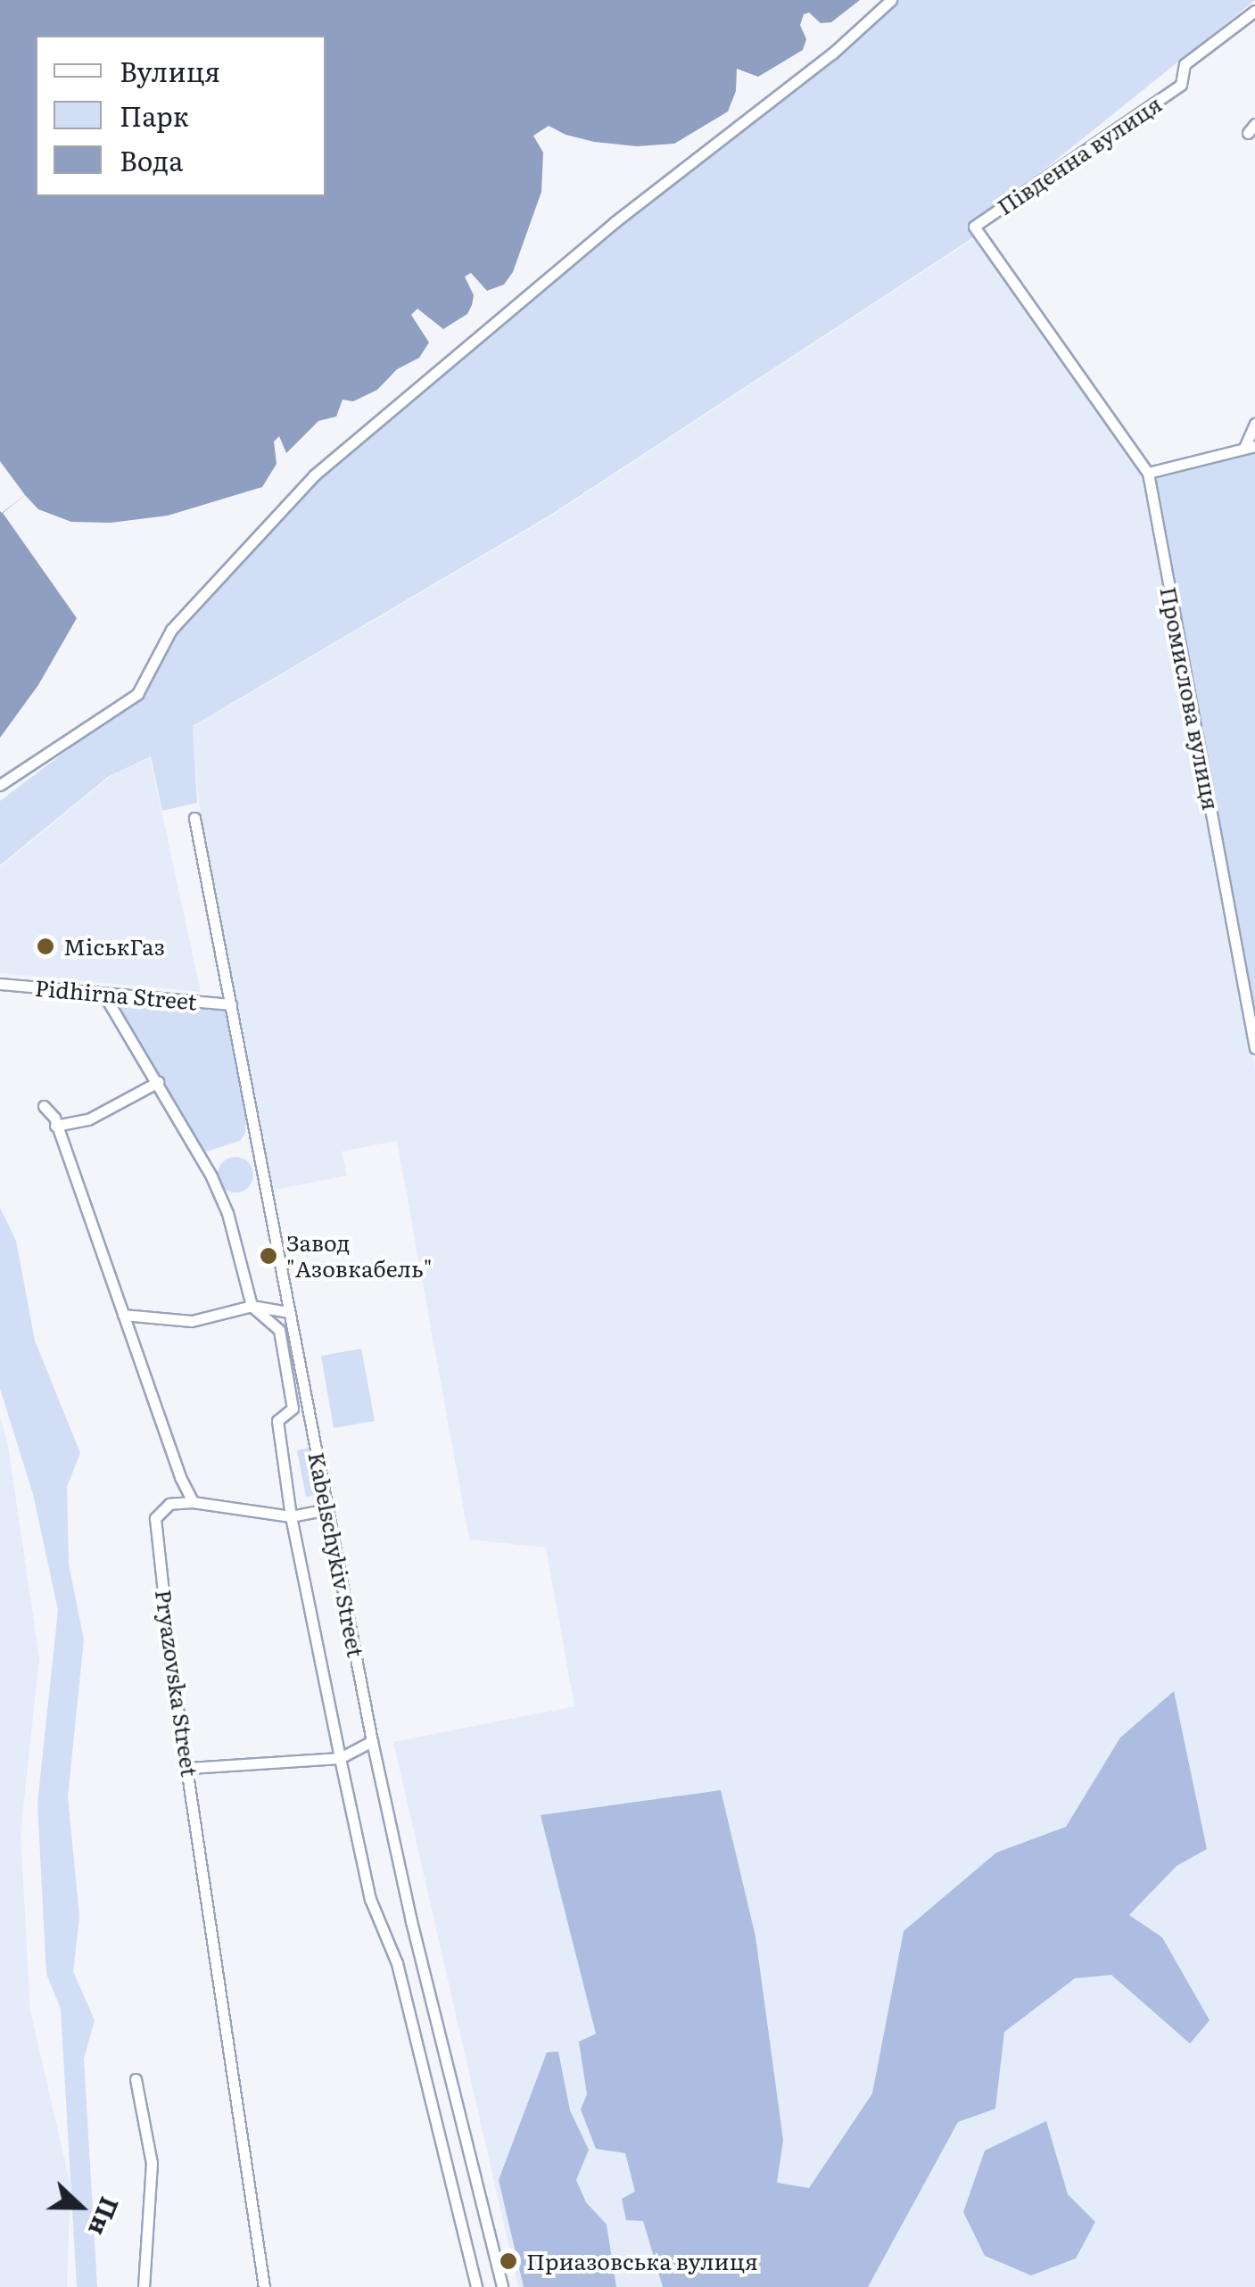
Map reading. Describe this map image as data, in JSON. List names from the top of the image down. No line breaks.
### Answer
{"streets":{"street":["Південна вулиця","Промислова вулиця","Pidhirna Street","Kabelschykiv Street","Pryazovska Street"]},"crossings":[["Південна вулиця","Промислова вулиця"],["Pidhirna Street","Kabelschykiv Street"]],"places":["МіськГаз","Завод \"Азовкабель\"","Приазовська вулиця"],"legend":["Вулиця","Парк","Вода"],"north":"right"}
